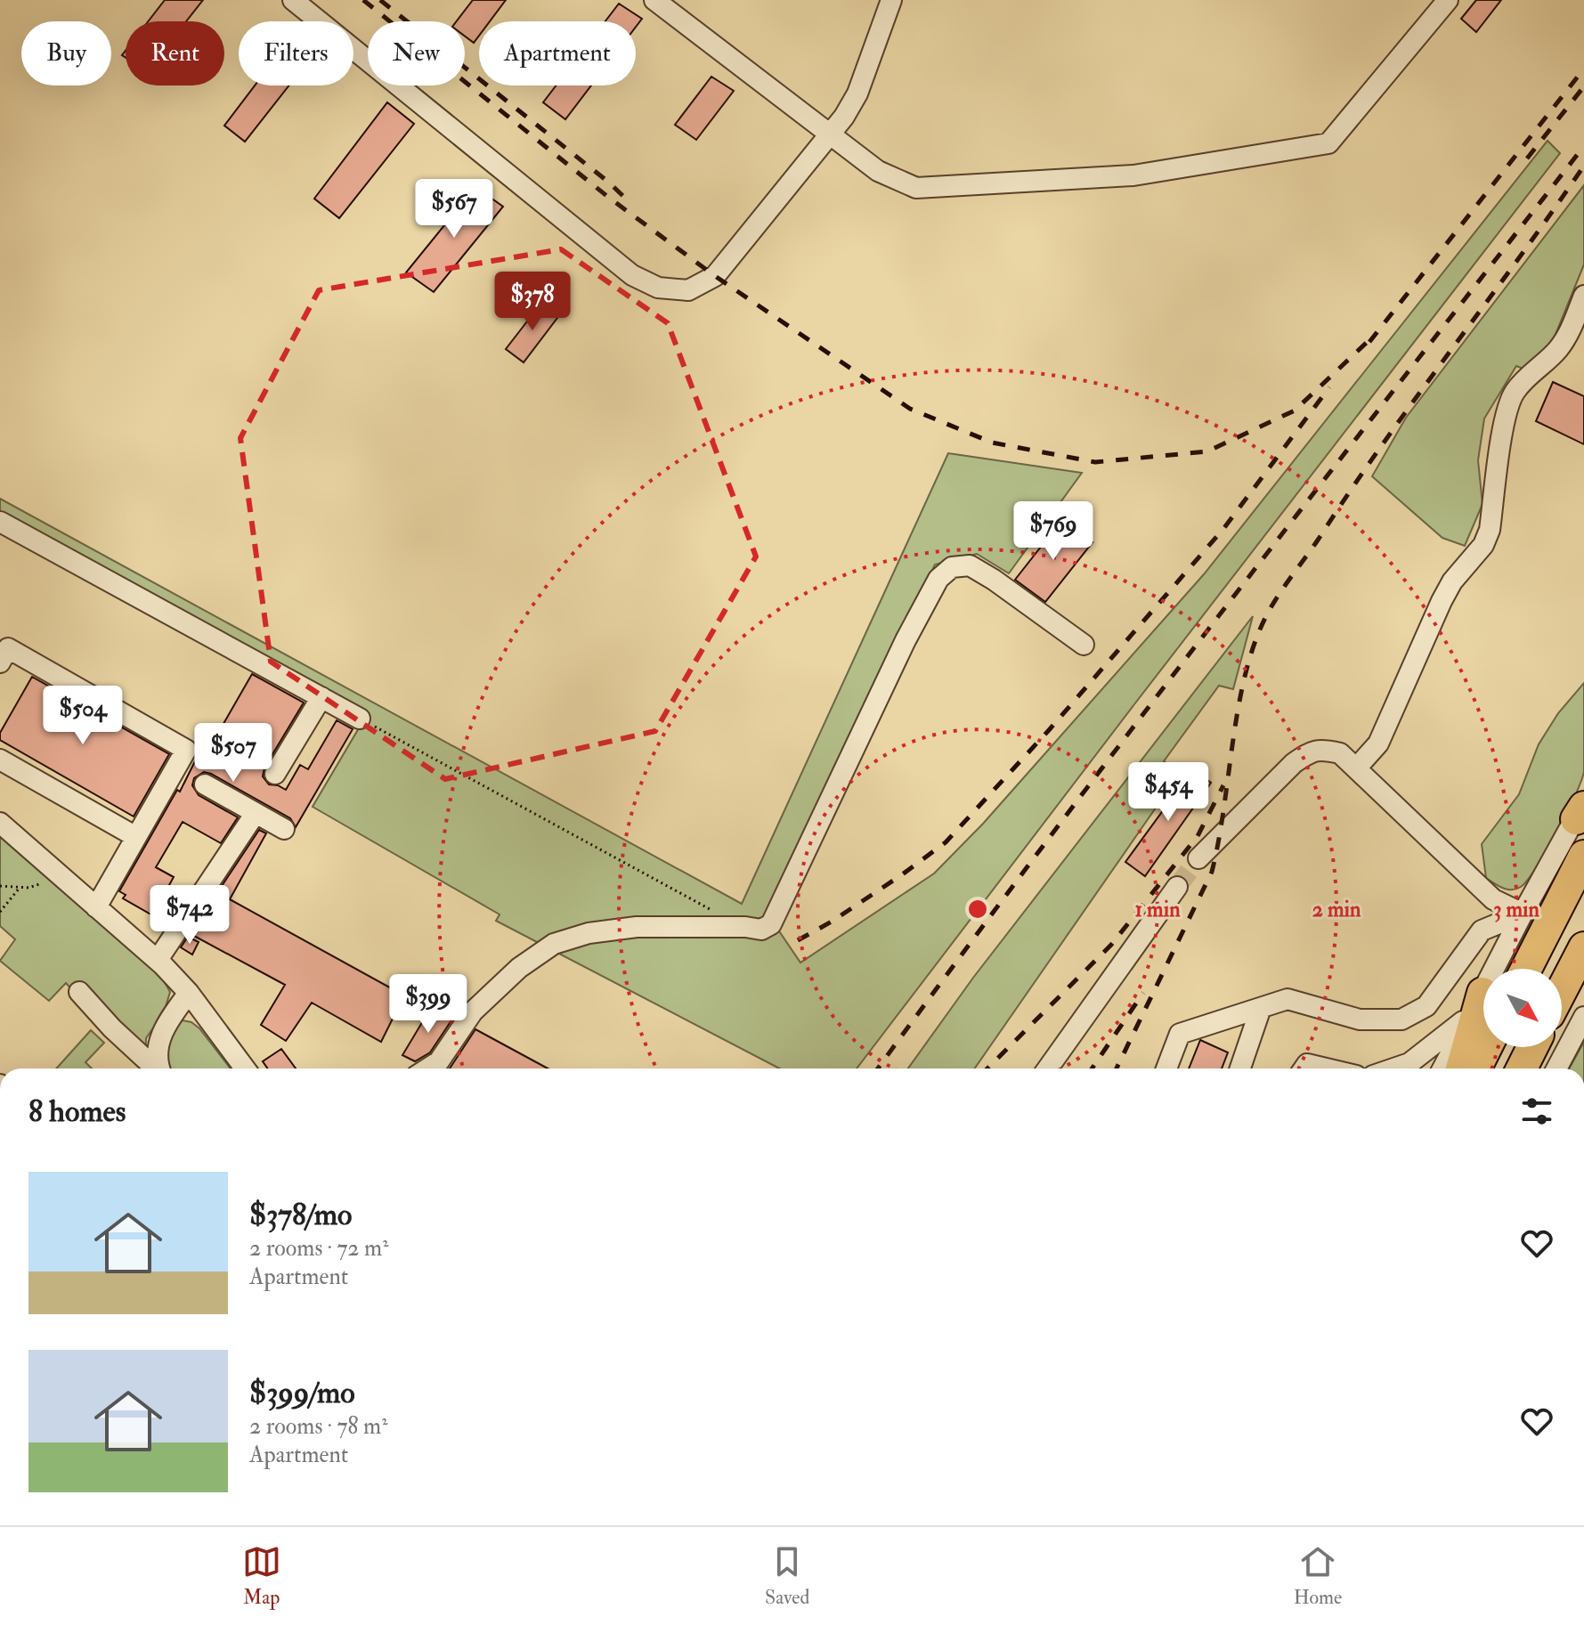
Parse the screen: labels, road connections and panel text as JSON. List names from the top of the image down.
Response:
{
  "north": "bottom right",
  "page": {
    "chip": [
      "Buy",
      "Rent",
      "Filters",
      "New",
      "Apartment"
    ],
    "price": [
      "$567",
      "$378",
      "$769",
      "$504",
      "$507",
      "$454",
      "$742",
      "$399"
    ],
    "heading": "8 homes",
    "list": [
      {
        "name": "$378/mo",
        "note": "2 rooms · 72 m² · Apartment"
      },
      {
        "name": "$399/mo",
        "note": "2 rooms · 78 m² · Apartment"
      }
    ],
    "tabs": ["Map", "Saved", "Home"]
  },
  "rings": ["1 min", "2 min", "3 min"]
}
